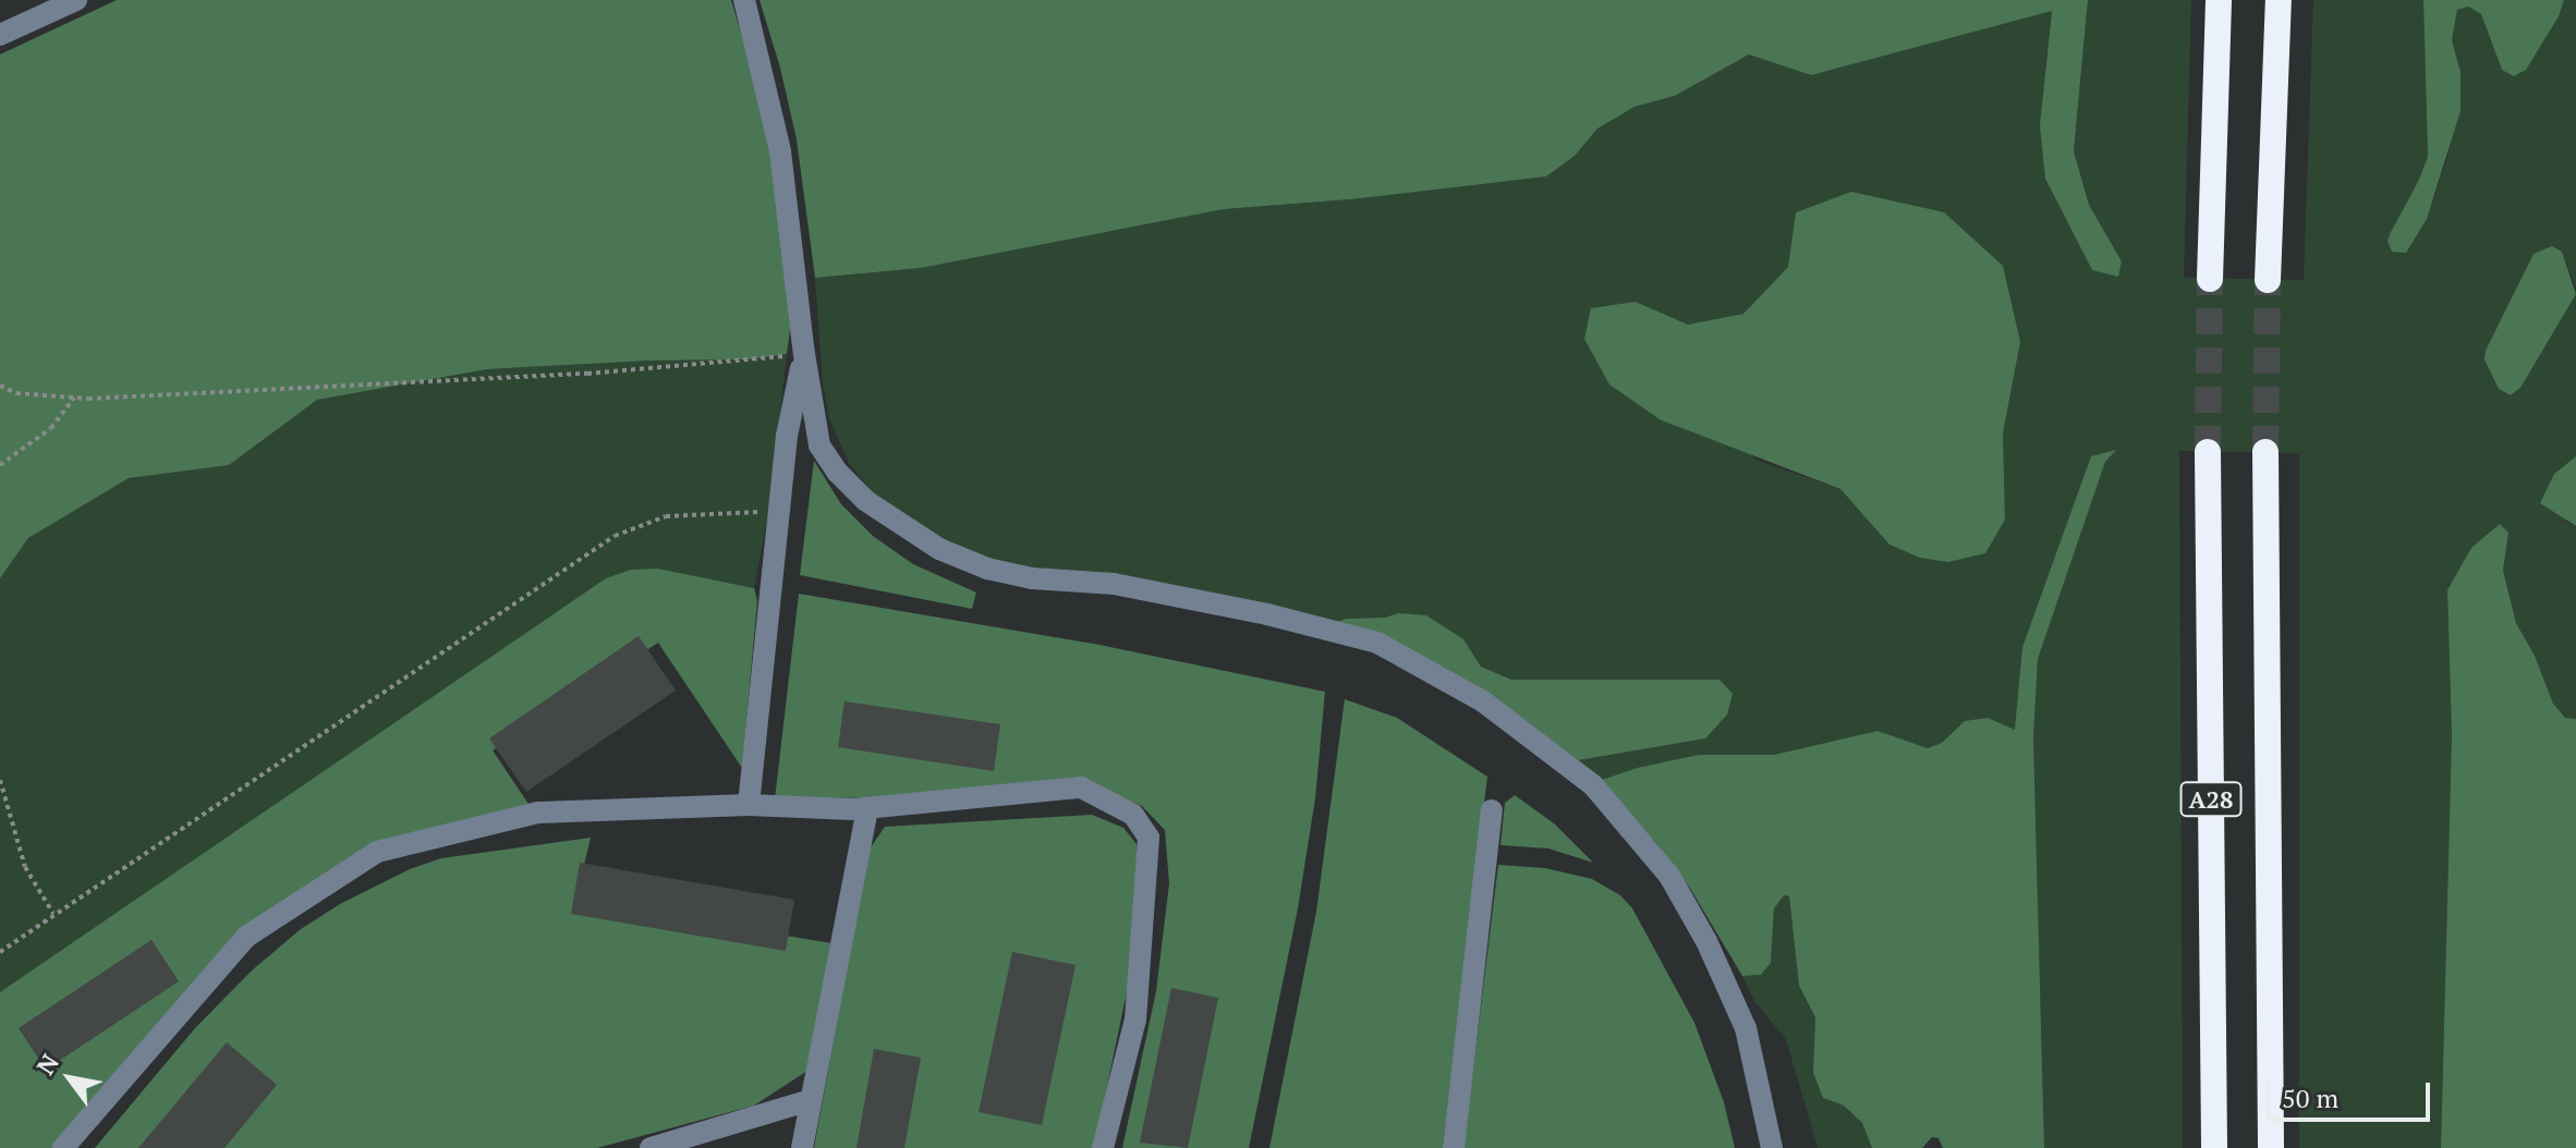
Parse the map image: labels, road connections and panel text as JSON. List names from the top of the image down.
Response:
{
  "streets": {
    "highway": ["A28"]
  },
  "scale_bar": "50 m",
  "north": "top left"
}
